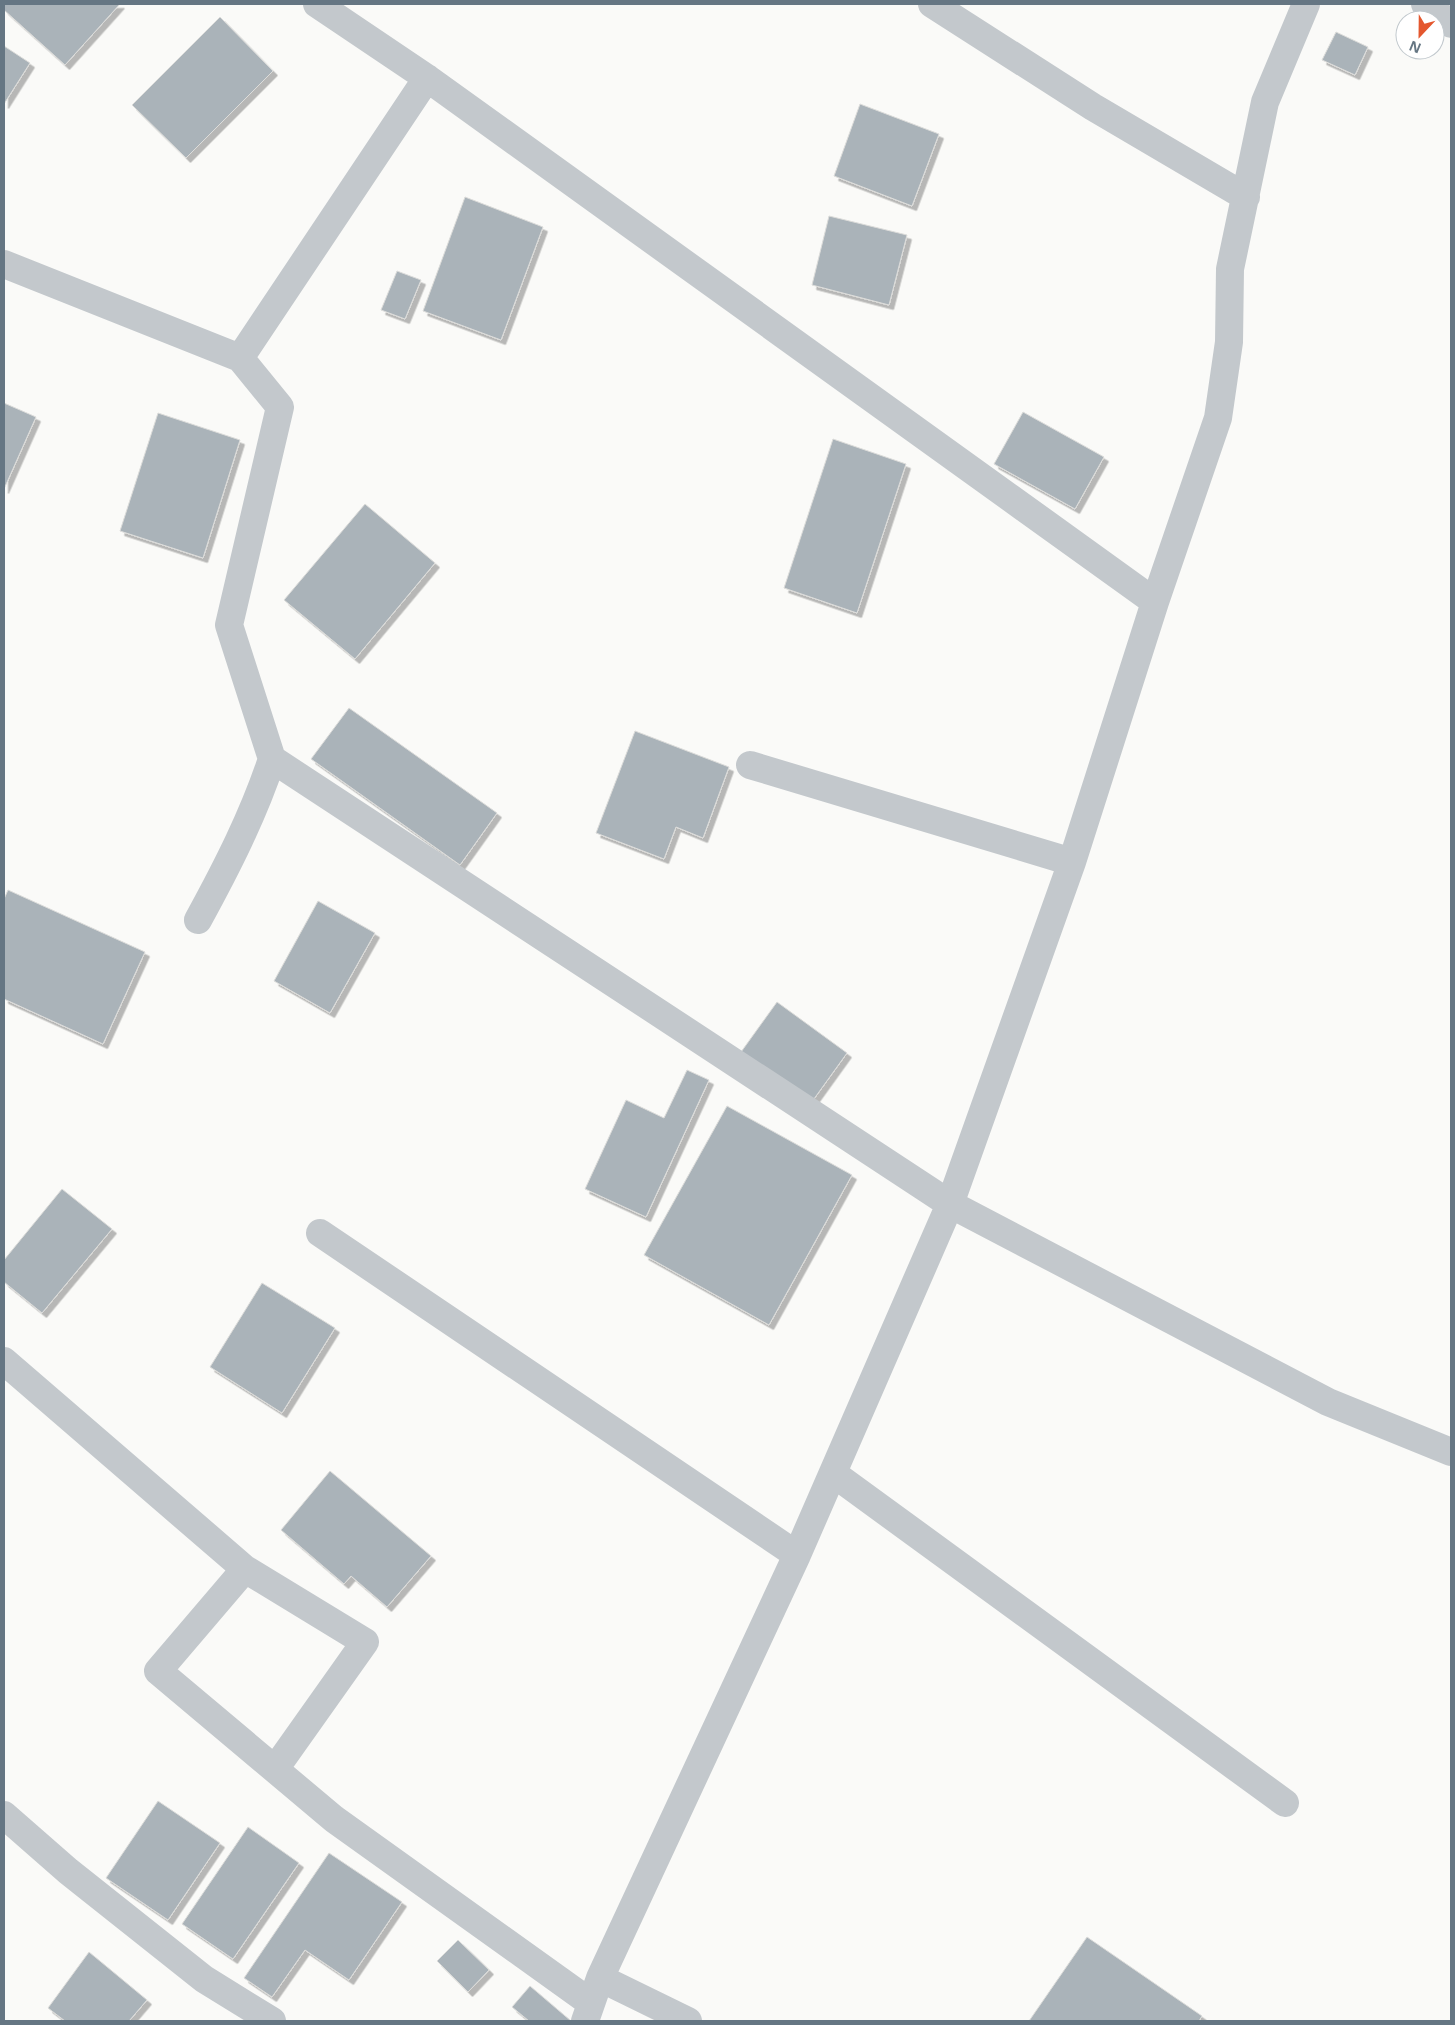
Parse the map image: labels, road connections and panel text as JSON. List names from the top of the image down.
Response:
{
  "north": "bottom"
}
